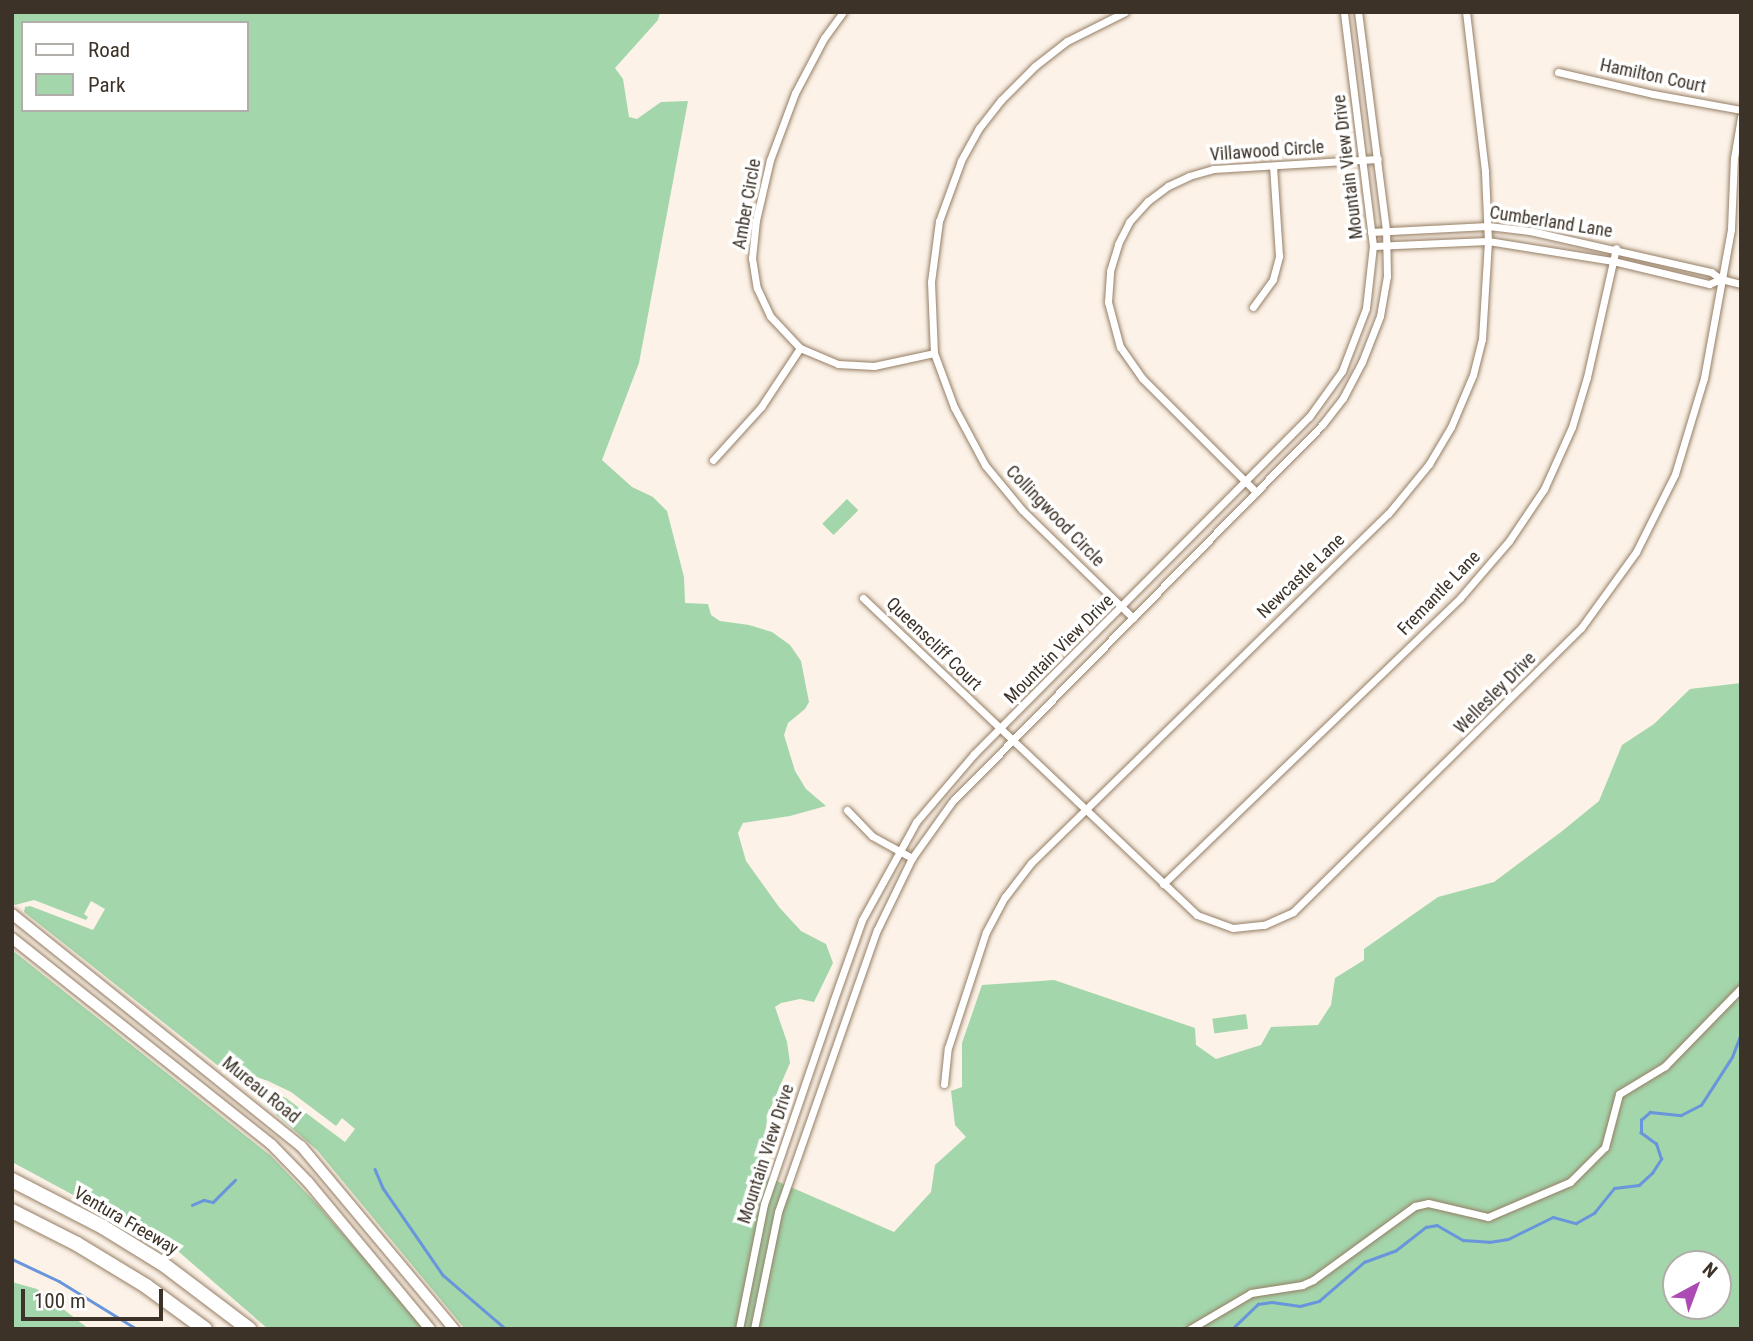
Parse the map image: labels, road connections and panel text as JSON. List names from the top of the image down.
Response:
{
  "streets": {
    "highway": ["Ventura Freeway"],
    "main road": ["Mureau Road"],
    "street": [
      "Hamilton Court",
      "Villawood Circle",
      "Mountain View Drive",
      "Amber Circle",
      "Cumberland Lane",
      "Collingwood Circle",
      "Newcastle Lane",
      "Fremantle Lane",
      "Queenscliff Court",
      "Wellesley Drive"
    ]
  },
  "crossings": [
    ["Villawood Circle", "Mountain View Drive"],
    ["Mountain View Drive", "Cumberland Lane"],
    ["Mountain View Drive", "Collingwood Circle"],
    ["Mountain View Drive", "Queenscliff Court"],
    ["Mountain View Drive", "Wellesley Drive"],
    ["Amber Circle", "Collingwood Circle"],
    ["Cumberland Lane", "Newcastle Lane"],
    ["Cumberland Lane", "Fremantle Lane"],
    ["Cumberland Lane", "Wellesley Drive"],
    ["Newcastle Lane", "Wellesley Drive"],
    ["Fremantle Lane", "Wellesley Drive"],
    ["Queenscliff Court", "Wellesley Drive"]
  ],
  "legend": ["Road", "Park"],
  "scale_bar": "100 m",
  "north": "top right"
}
